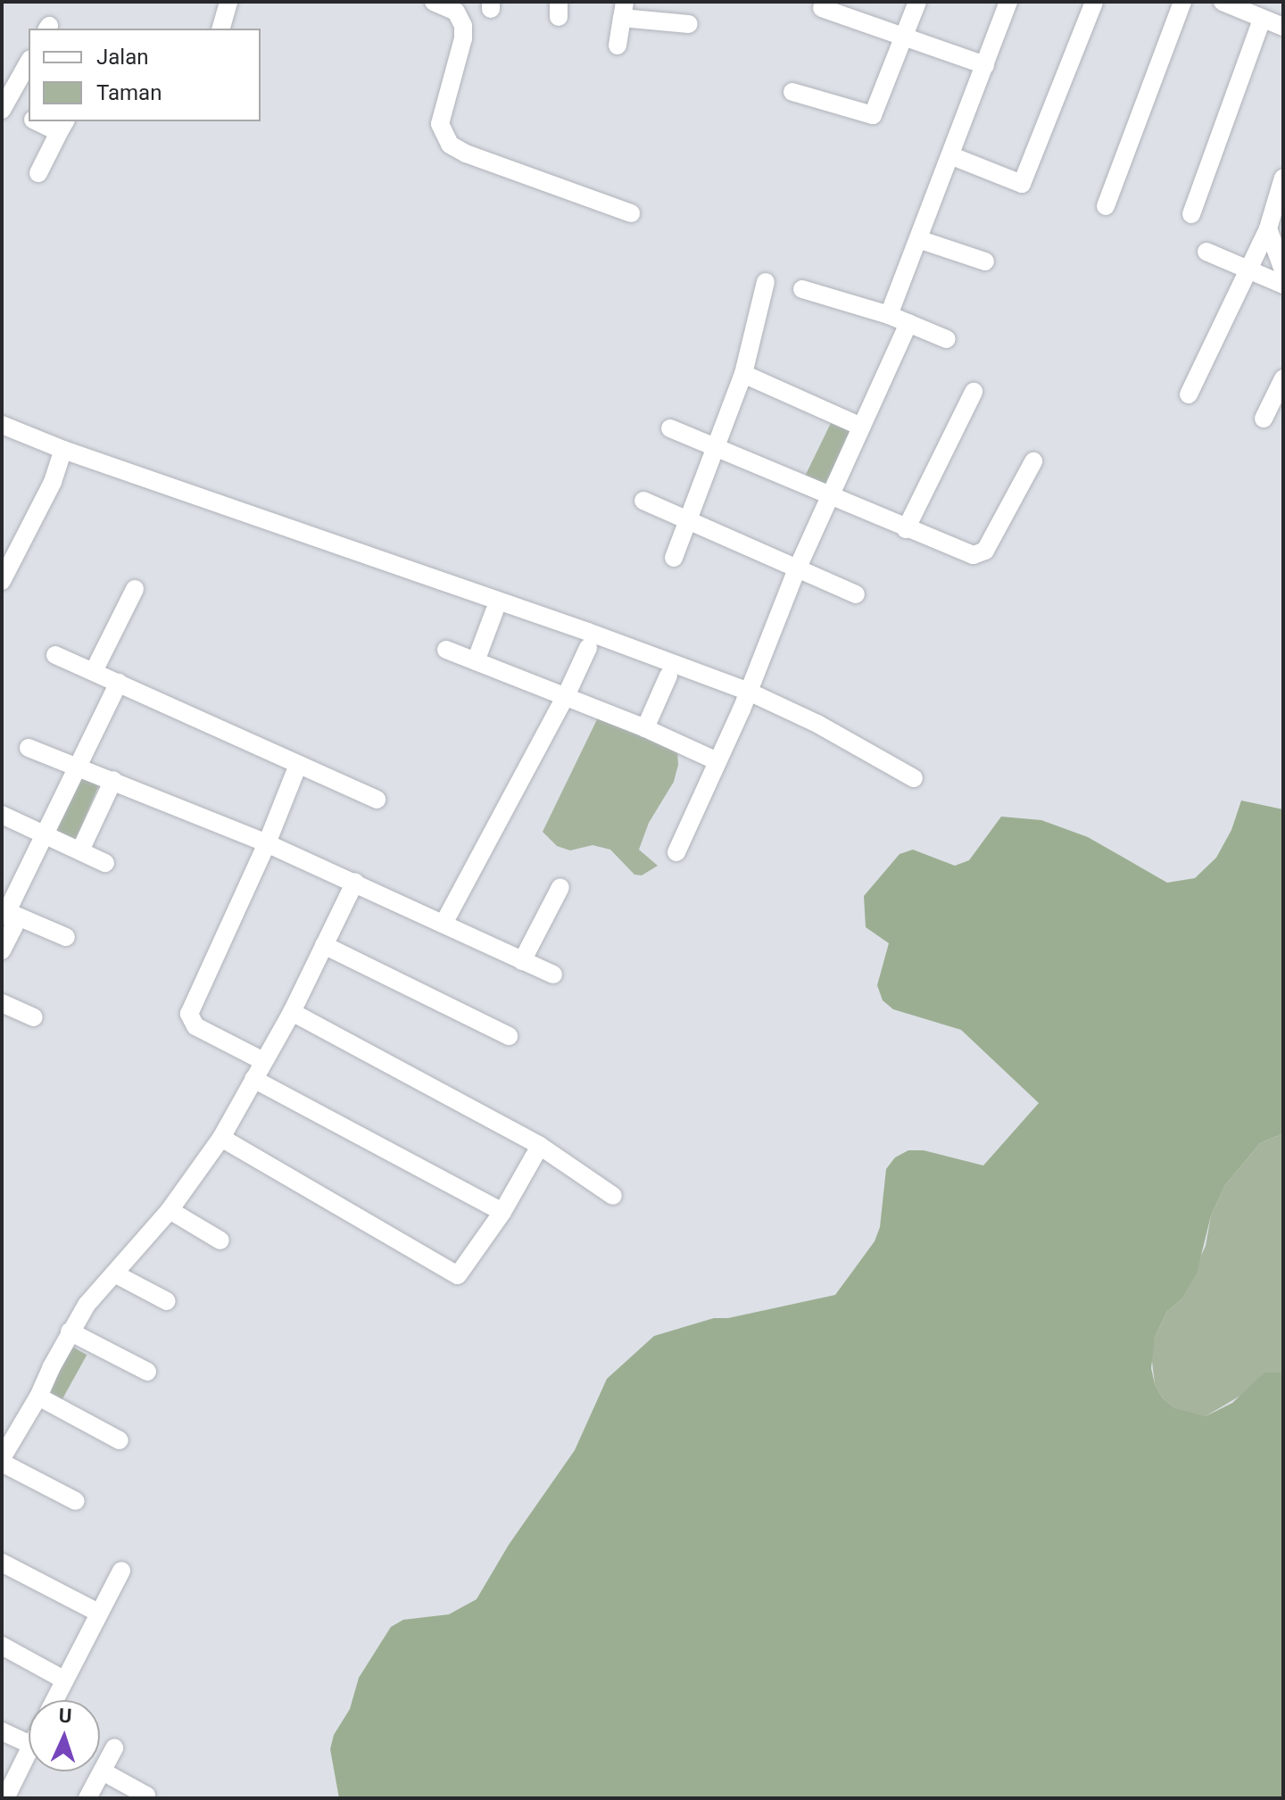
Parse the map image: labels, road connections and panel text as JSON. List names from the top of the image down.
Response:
{
  "legend": ["Jalan", "Taman"],
  "north": "top"
}
